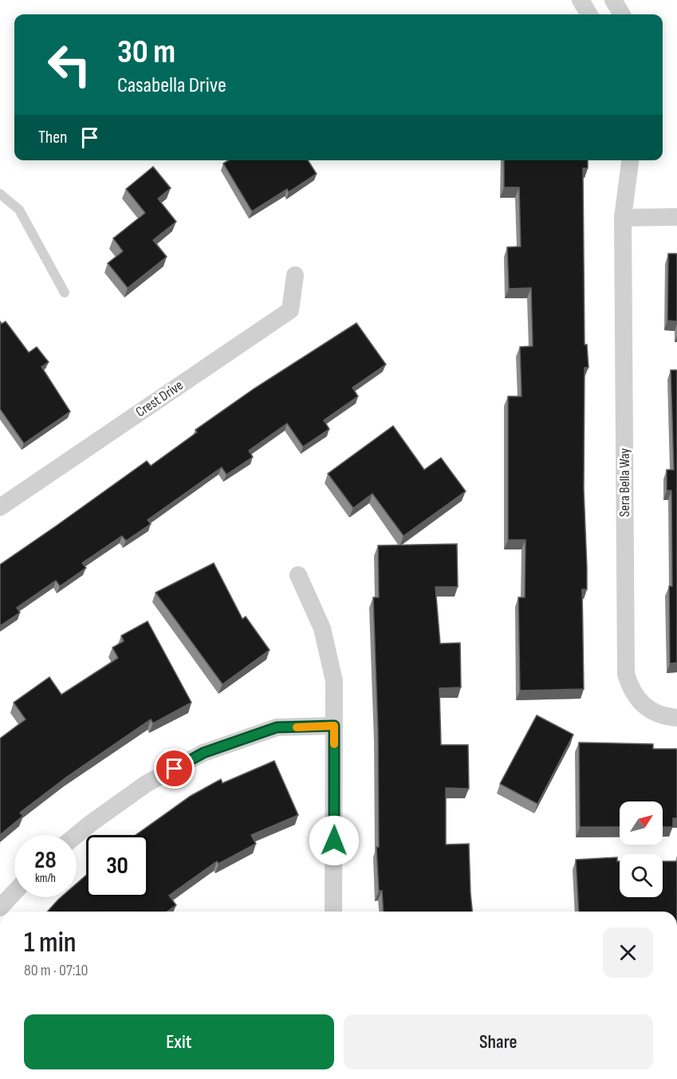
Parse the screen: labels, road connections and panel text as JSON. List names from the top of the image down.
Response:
{
  "streets": {
    "street": ["Crest Drive", "Sera Bella Way"]
  },
  "north": "top right",
  "page": {
    "turn": ["30 m", "Casabella Drive"],
    "then": "Then",
    "speed": "28 km/h",
    "limit": "30",
    "heading": ["1 min", "80 m · 07:10"],
    "buttons": ["Exit", "Share"]
  }
}
